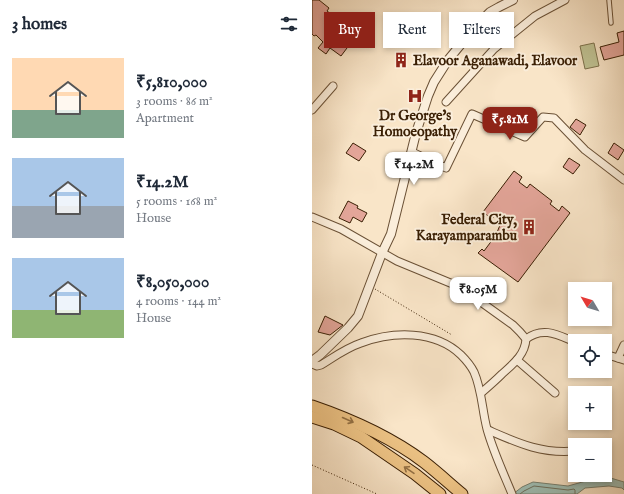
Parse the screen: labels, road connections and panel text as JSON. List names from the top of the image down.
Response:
{
  "places": {
    "building": ["Elavoor Aganawadi, Elavoor", "Federal City, Karayamparambu"],
    "hospital": ["Dr George's Homoeopathy"]
  },
  "north": "top left",
  "page": {
    "heading": "3 homes",
    "chip": ["Buy", "Rent", "Filters"],
    "list": [
      {
        "name": "₹5,810,000",
        "note": "3 rooms · 86 m² · Apartment"
      },
      {
        "name": "₹14.2M",
        "note": "5 rooms · 168 m² · House"
      },
      {
        "name": "₹8,050,000",
        "note": "4 rooms · 144 m² · House"
      }
    ],
    "price": ["₹5.81M", "₹14.2M", "₹8.05M"],
    "map_buttons": ["+", "−"]
  }
}
